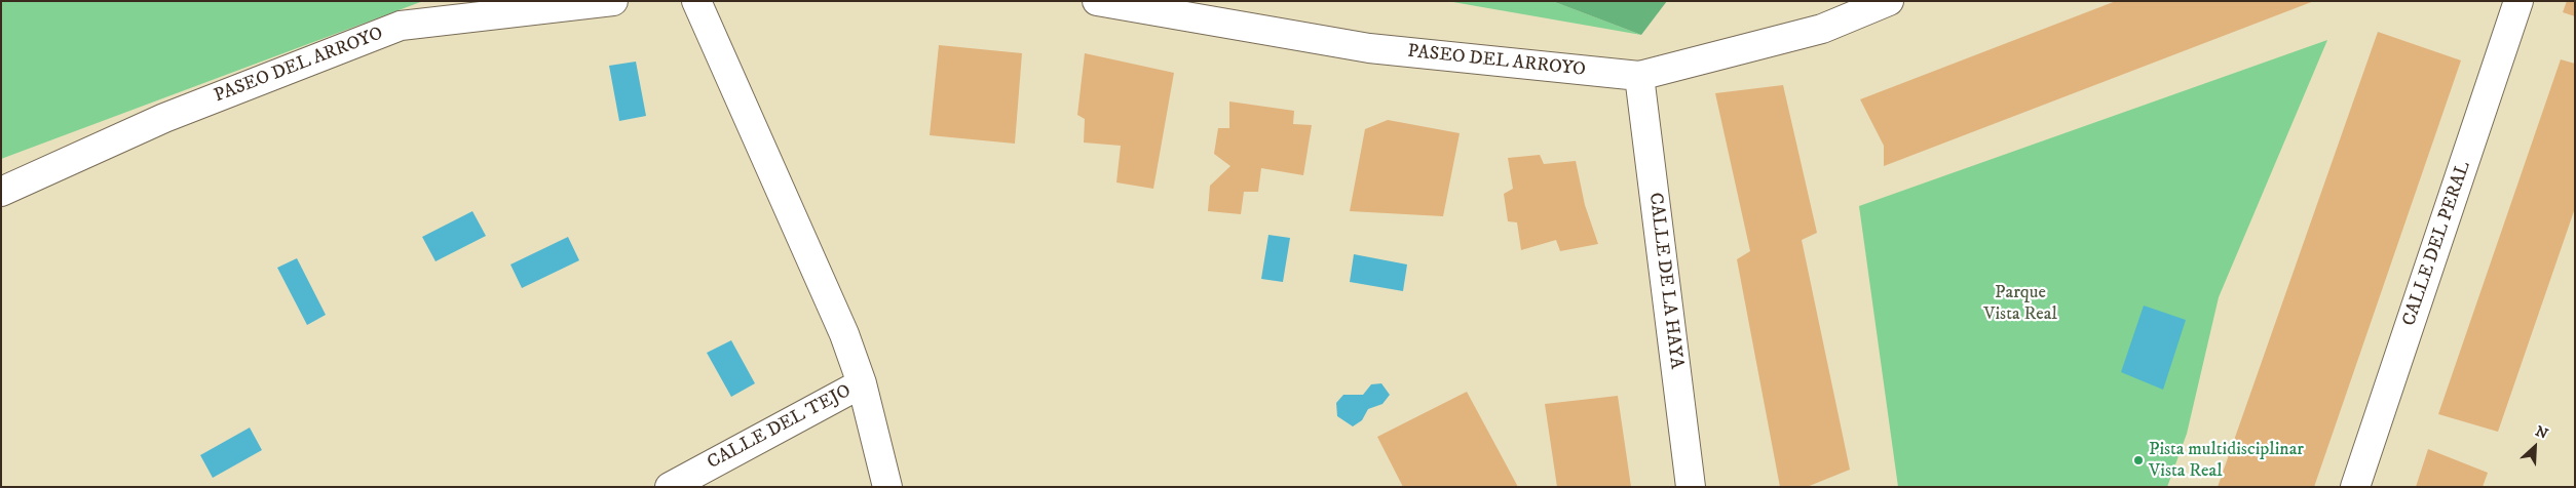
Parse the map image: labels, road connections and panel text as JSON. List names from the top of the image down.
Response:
{
  "streets": {
    "street": [
      "PASEO DEL ARROYO",
      "CALLE DEL PERAL",
      "CALLE DE LA HAYA",
      "CALLE DEL TEJO"
    ]
  },
  "crossings": [
    ["PASEO DEL ARROYO", "CALLE DE LA HAYA"]
  ],
  "parks": ["Parque Vista Real"],
  "places": ["Pista multidisciplinar Vista Real"],
  "north": "top right"
}
